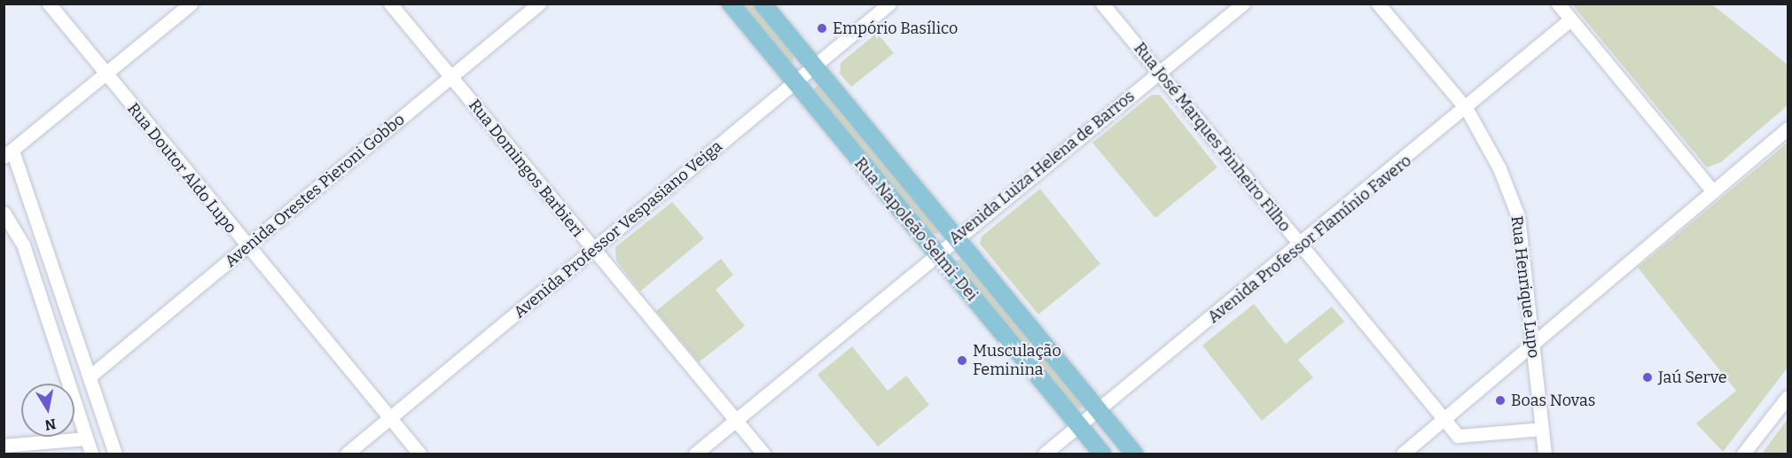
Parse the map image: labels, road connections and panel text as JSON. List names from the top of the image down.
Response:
{
  "streets": {
    "main road": ["Rua Napoleão Selmi-Dei"],
    "street": [
      "Rua José Marques Pinheiro Filho",
      "Avenida Luiza Helena de Barros",
      "Rua Doutor Aldo Lupo",
      "Rua Domingos Barbieri",
      "Avenida Orestes Pieroni Gobbo",
      "Avenida Professor Vespasiano Veiga",
      "Avenida Professor Flamínio Favero",
      "Rua Henrique Lupo"
    ]
  },
  "crossings": [
    ["Rua José Marques Pinheiro Filho", "Avenida Luiza Helena de Barros"],
    ["Rua José Marques Pinheiro Filho", "Avenida Professor Flamínio Favero"],
    ["Rua José Marques Pinheiro Filho", "Rua Henrique Lupo"],
    ["Avenida Luiza Helena de Barros", "Rua Domingos Barbieri"],
    ["Avenida Luiza Helena de Barros", "Rua Napoleão Selmi-Dei"],
    ["Rua Doutor Aldo Lupo", "Avenida Orestes Pieroni Gobbo"],
    ["Rua Doutor Aldo Lupo", "Avenida Professor Vespasiano Veiga"],
    ["Rua Domingos Barbieri", "Avenida Orestes Pieroni Gobbo"],
    ["Rua Domingos Barbieri", "Avenida Professor Vespasiano Veiga"],
    ["Avenida Professor Vespasiano Veiga", "Rua Napoleão Selmi-Dei"],
    ["Rua Napoleão Selmi-Dei", "Avenida Professor Flamínio Favero"],
    ["Avenida Professor Flamínio Favero", "Rua Henrique Lupo"]
  ],
  "places": [
    "Empório Basílico",
    "Musculação Feminina",
    "Jaú Serve",
    "Boas Novas"
  ],
  "north": "bottom"
}
